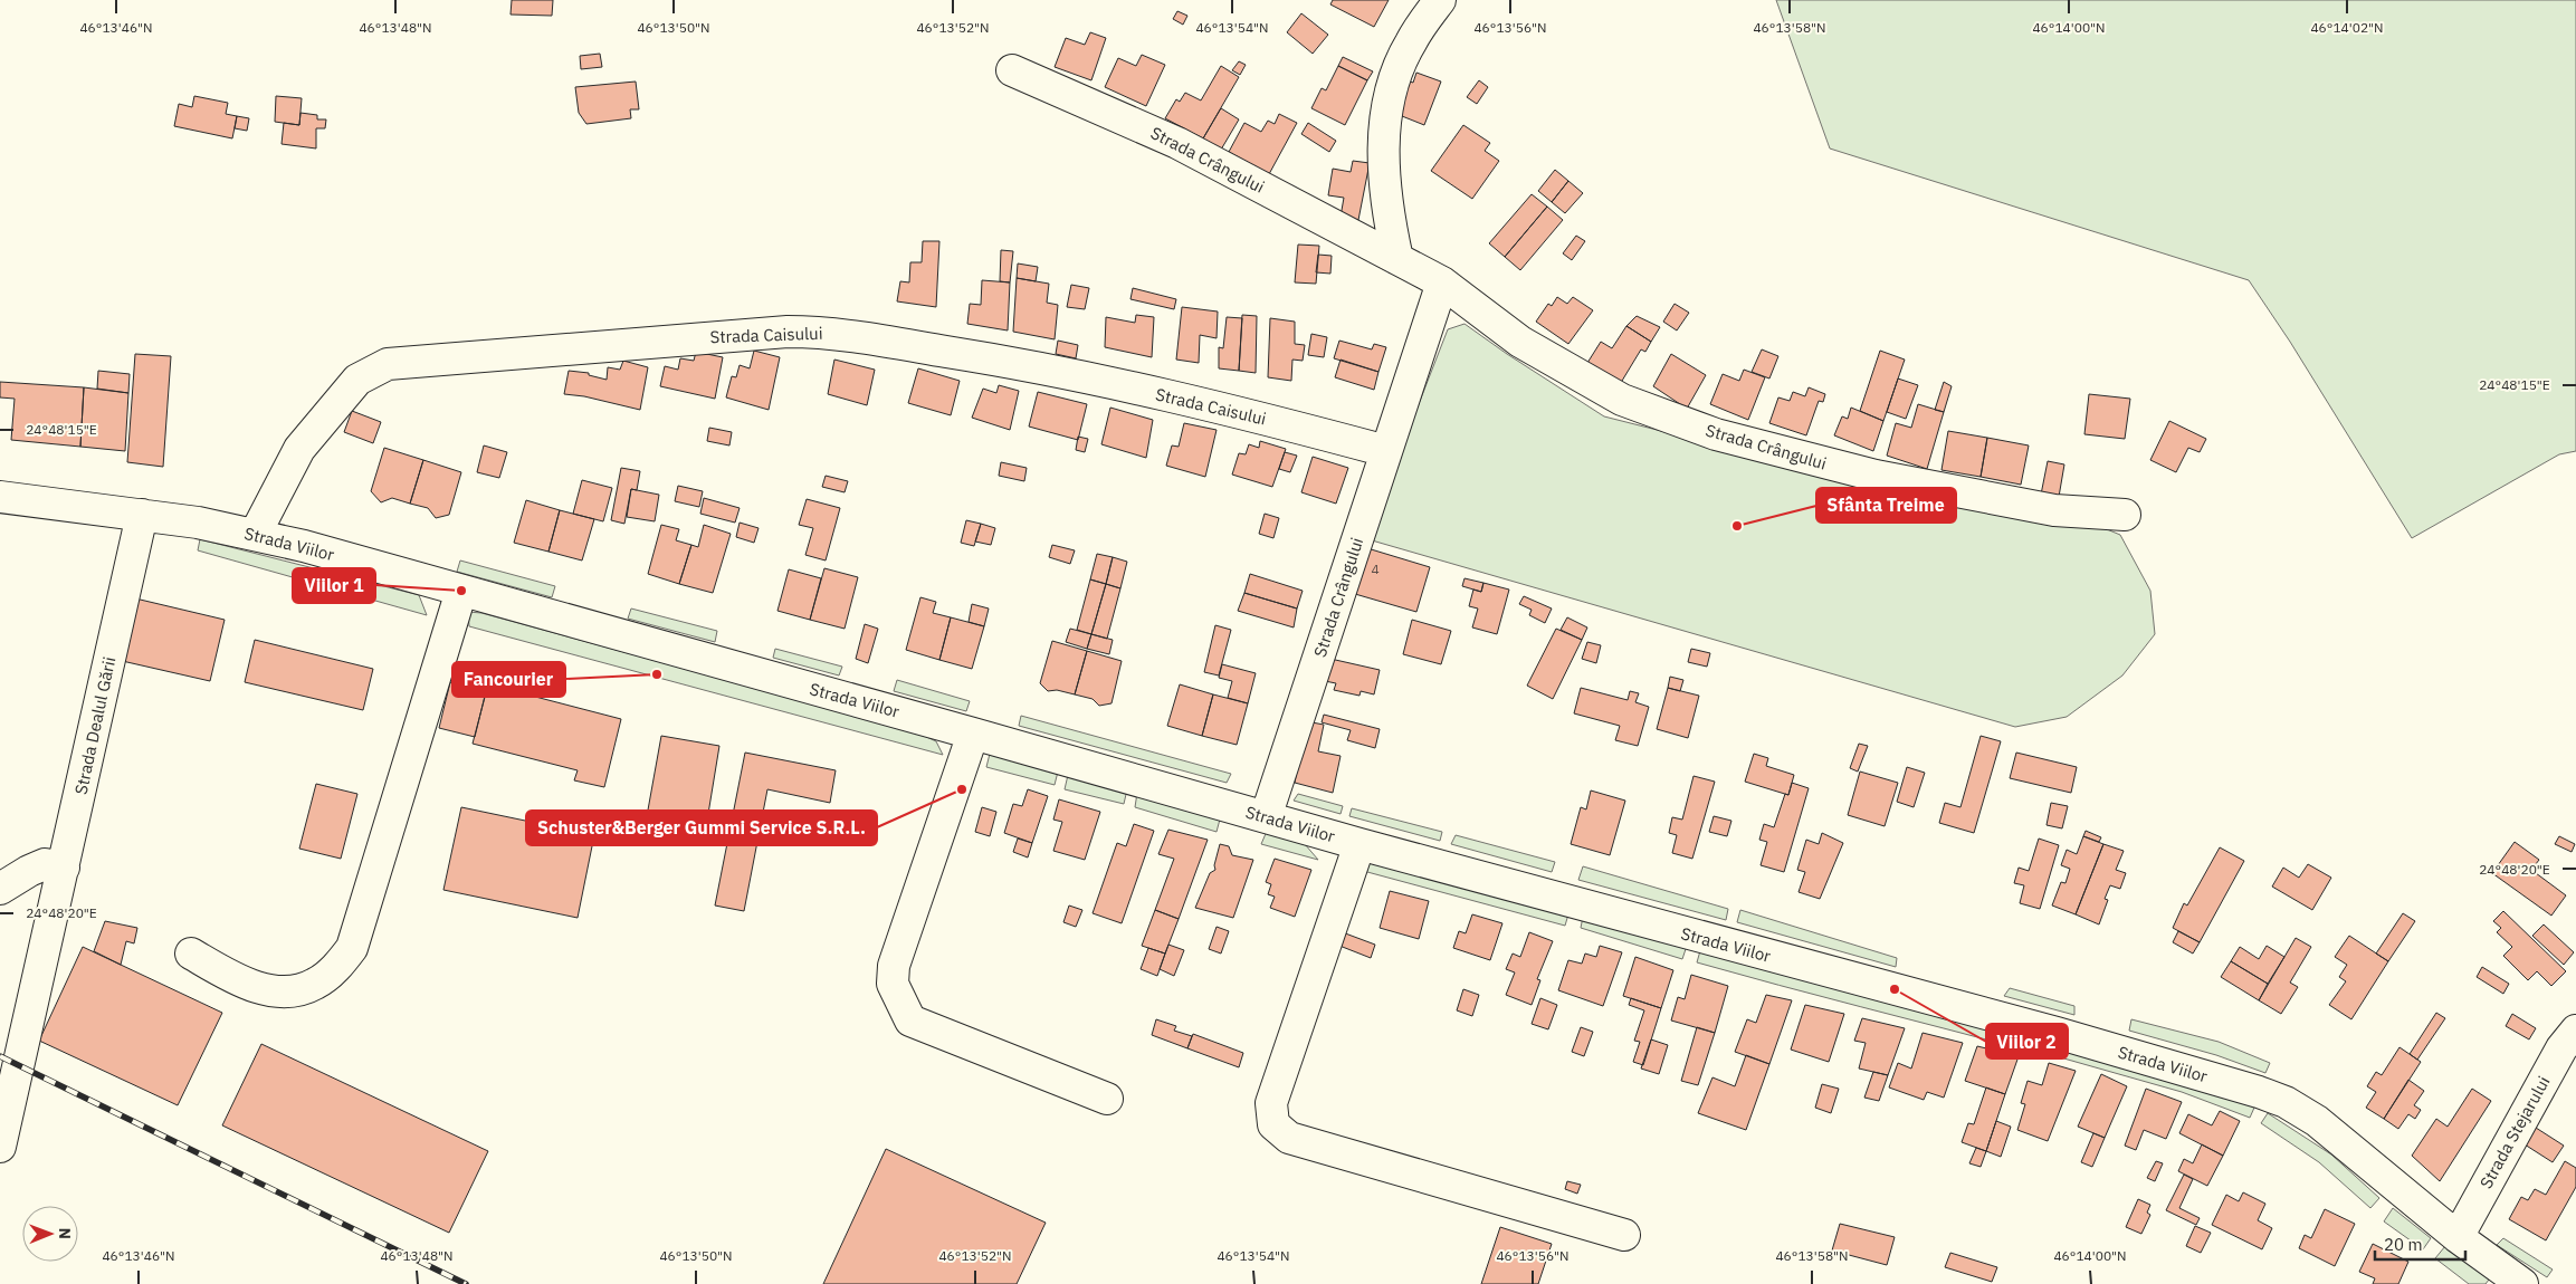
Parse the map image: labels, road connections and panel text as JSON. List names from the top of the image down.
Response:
{
  "streets": {
    "street": [
      "Strada Crângului",
      "Strada Caisului",
      "Strada Viilor",
      "Strada Dealul Gării",
      "Strada Stejarului"
    ]
  },
  "crossings": [
    ["Strada Crângului", "Strada Caisului"],
    ["Strada Crângului", "Strada Viilor"],
    ["Strada Caisului", "Strada Viilor"],
    ["Strada Viilor", "Strada Dealul Gării"],
    ["Strada Viilor", "Strada Stejarului"]
  ],
  "places": [
    "Sfânta Treime",
    "Viilor 1",
    "Fancourier",
    "Schuster&Berger Gummi Service S.R.L.",
    "Viilor 2"
  ],
  "house_numbers": ["4"],
  "scale_bar": "20 m",
  "north": "right",
  "coordinates": [
    "46°13'46\"N",
    "46°13'48\"N",
    "46°13'50\"N",
    "46°13'52\"N",
    "46°13'54\"N",
    "46°13'56\"N",
    "46°13'58\"N",
    "46°14'00\"N",
    "46°14'02\"N",
    "24°48'15\"E",
    "24°48'20\"E"
  ]
}
